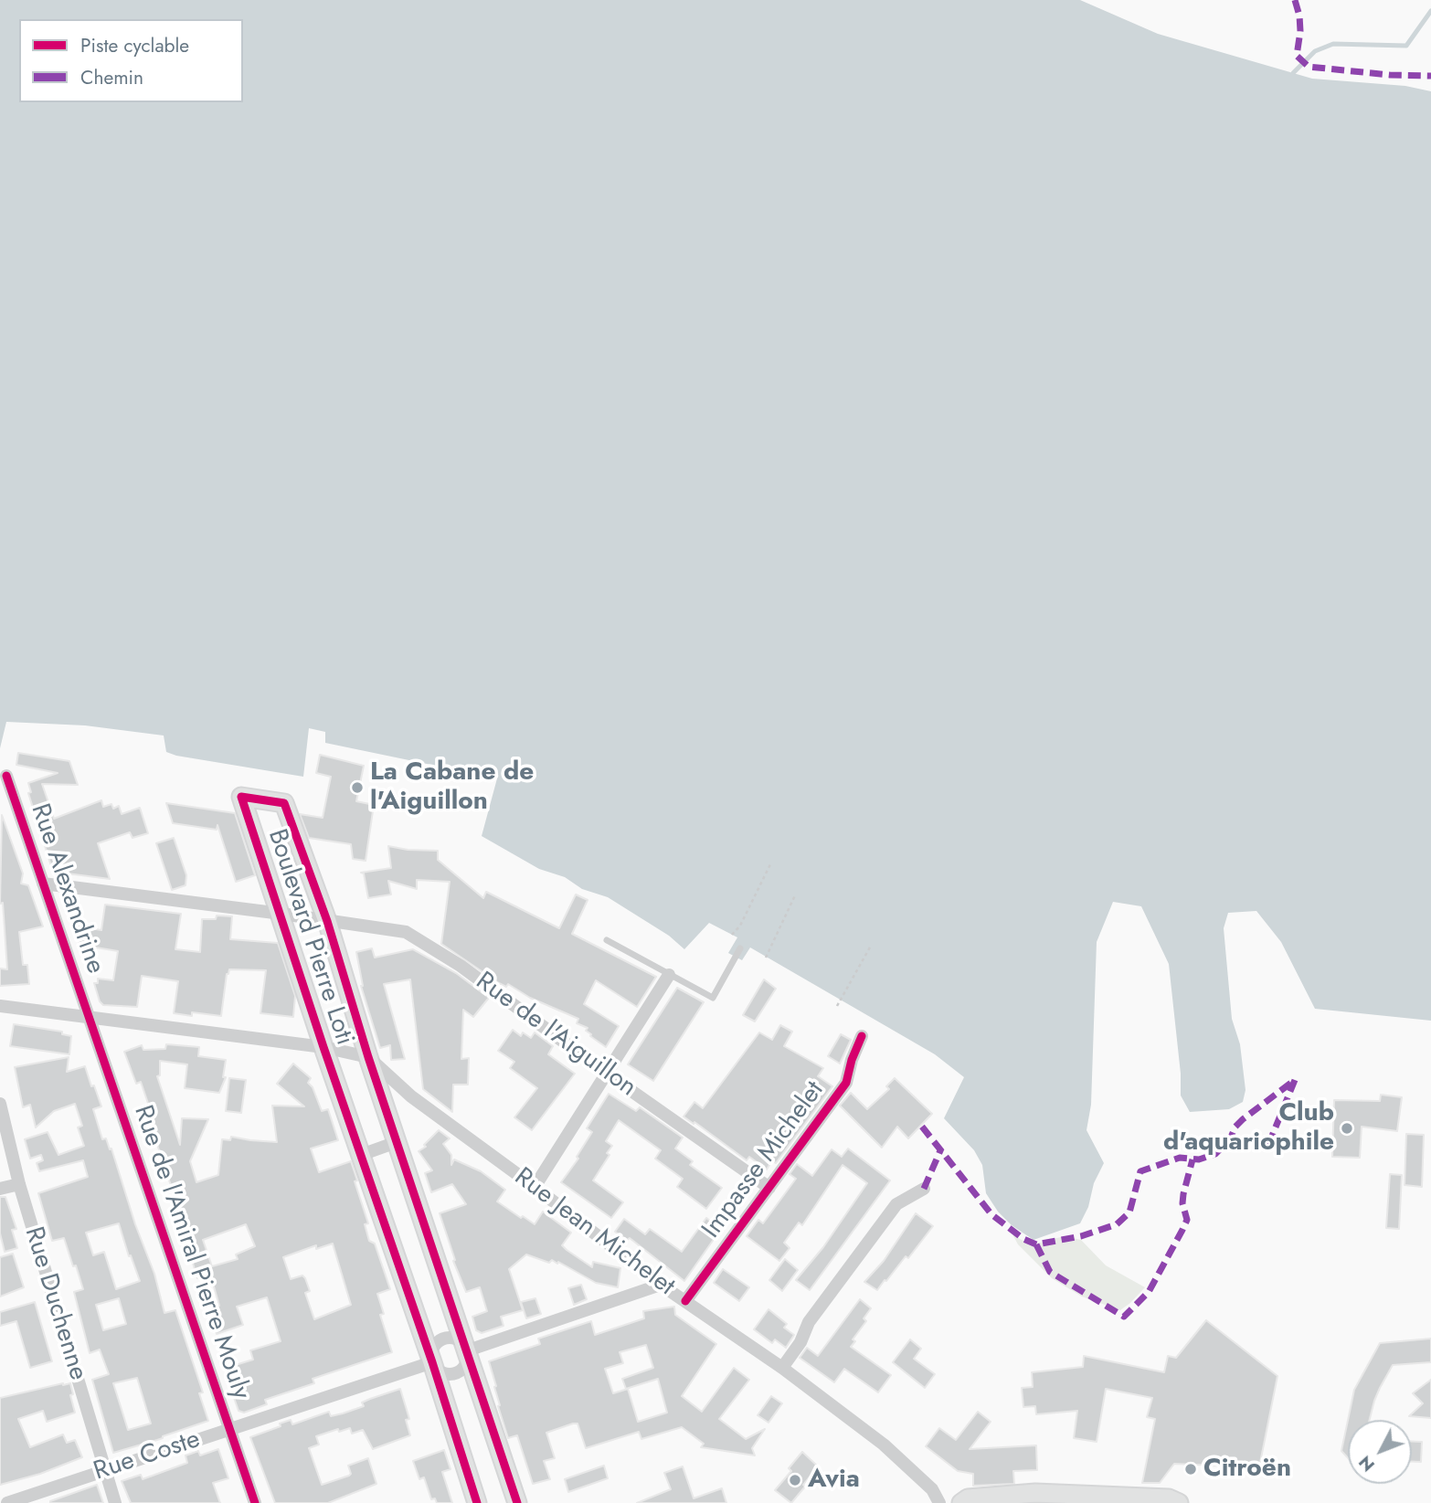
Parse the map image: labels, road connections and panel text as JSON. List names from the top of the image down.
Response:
{
  "streets": {
    "street": [
      "Rue Alexandrine",
      "Boulevard Pierre Loti",
      "Rue de l'Aiguillon",
      "Impasse Michelet",
      "Rue Jean Michelet",
      "Rue de l'Amiral Pierre Mouly",
      "Rue Duchenne",
      "Rue Coste"
    ]
  },
  "crossings": [
    ["Rue Alexandrine", "Rue de l'Amiral Pierre Mouly"],
    ["Boulevard Pierre Loti", "Rue de l'Aiguillon"],
    ["Boulevard Pierre Loti", "Rue Jean Michelet"],
    ["Boulevard Pierre Loti", "Rue Coste"],
    ["Rue de l'Aiguillon", "Impasse Michelet"],
    ["Impasse Michelet", "Rue Jean Michelet"],
    ["Rue de l'Amiral Pierre Mouly", "Rue Coste"],
    ["Rue Duchenne", "Rue Coste"]
  ],
  "places": [
    "La Cabane de l'Aiguillon",
    "Club d'aquariophile",
    "Citroën",
    "Avia"
  ],
  "legend": ["Piste cyclable", "Chemin"],
  "north": "bottom left"
}
